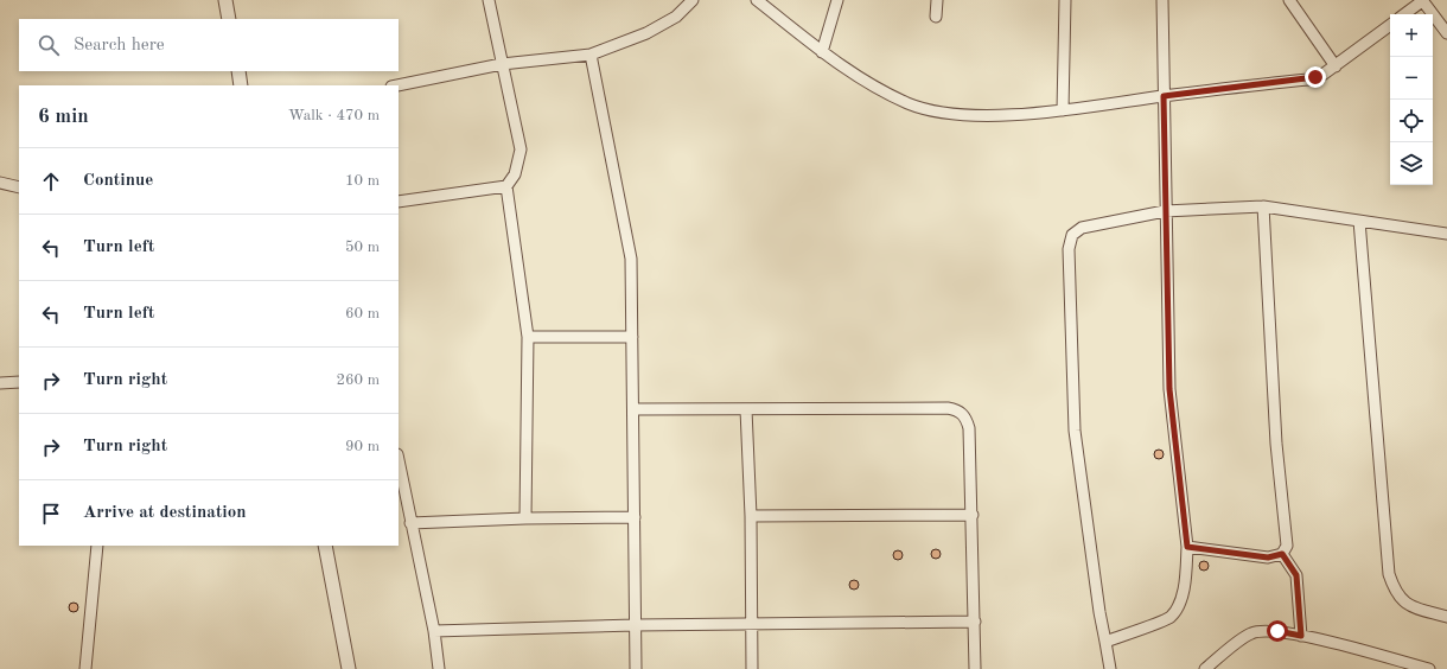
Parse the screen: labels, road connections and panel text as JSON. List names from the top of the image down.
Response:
{
  "page": {
    "map_buttons": ["+", "−"],
    "search": "Search here",
    "heading": ["6 min", "Walk · 470 m"],
    "list": [
      ["Continue", "10 m"],
      ["Turn left", "50 m"],
      ["Turn left", "60 m"],
      ["Turn right", "260 m"],
      ["Turn right", "90 m"],
      "Arrive at destination"
    ]
  }
}
